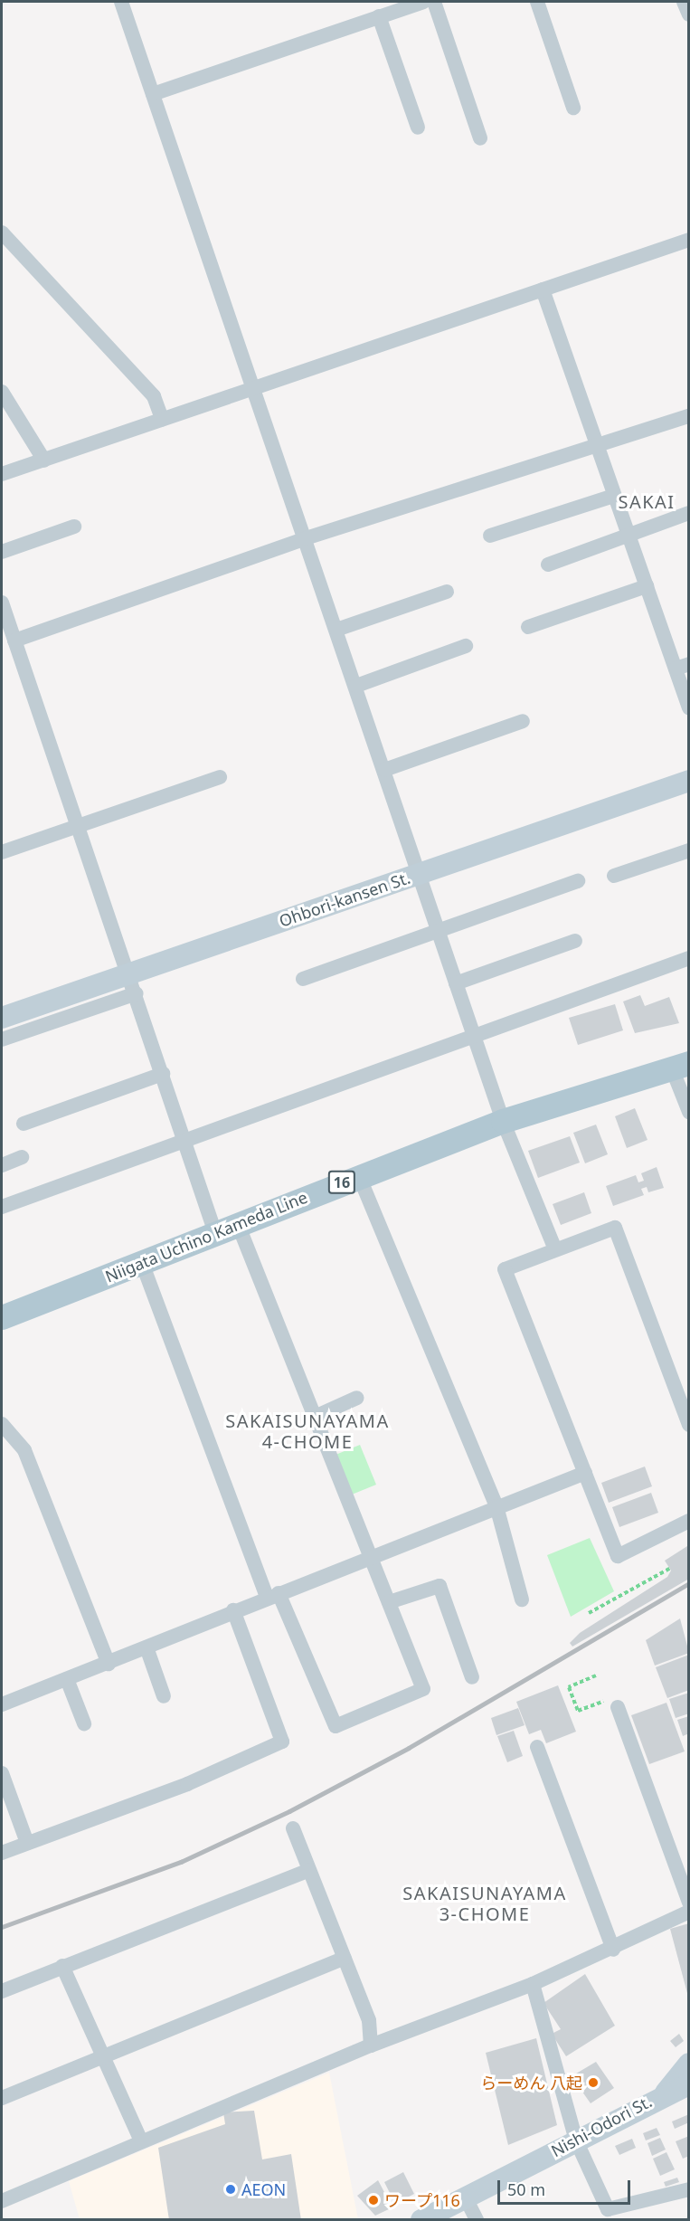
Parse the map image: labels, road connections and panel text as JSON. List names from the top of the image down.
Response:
{
  "streets": {
    "main road": ["16", "Niigata Uchino Kameda Line"],
    "street": ["Ohbori-kansen St.", "Nishi-Odori St."]
  },
  "districts": ["SAKAI", "SAKAISUNAYAMA 4-CHOME", "SAKAISUNAYAMA 3-CHOME"],
  "places": ["らーめん 八起", "AEON", "ワープ116"],
  "scale_bar": "50 m"
}
